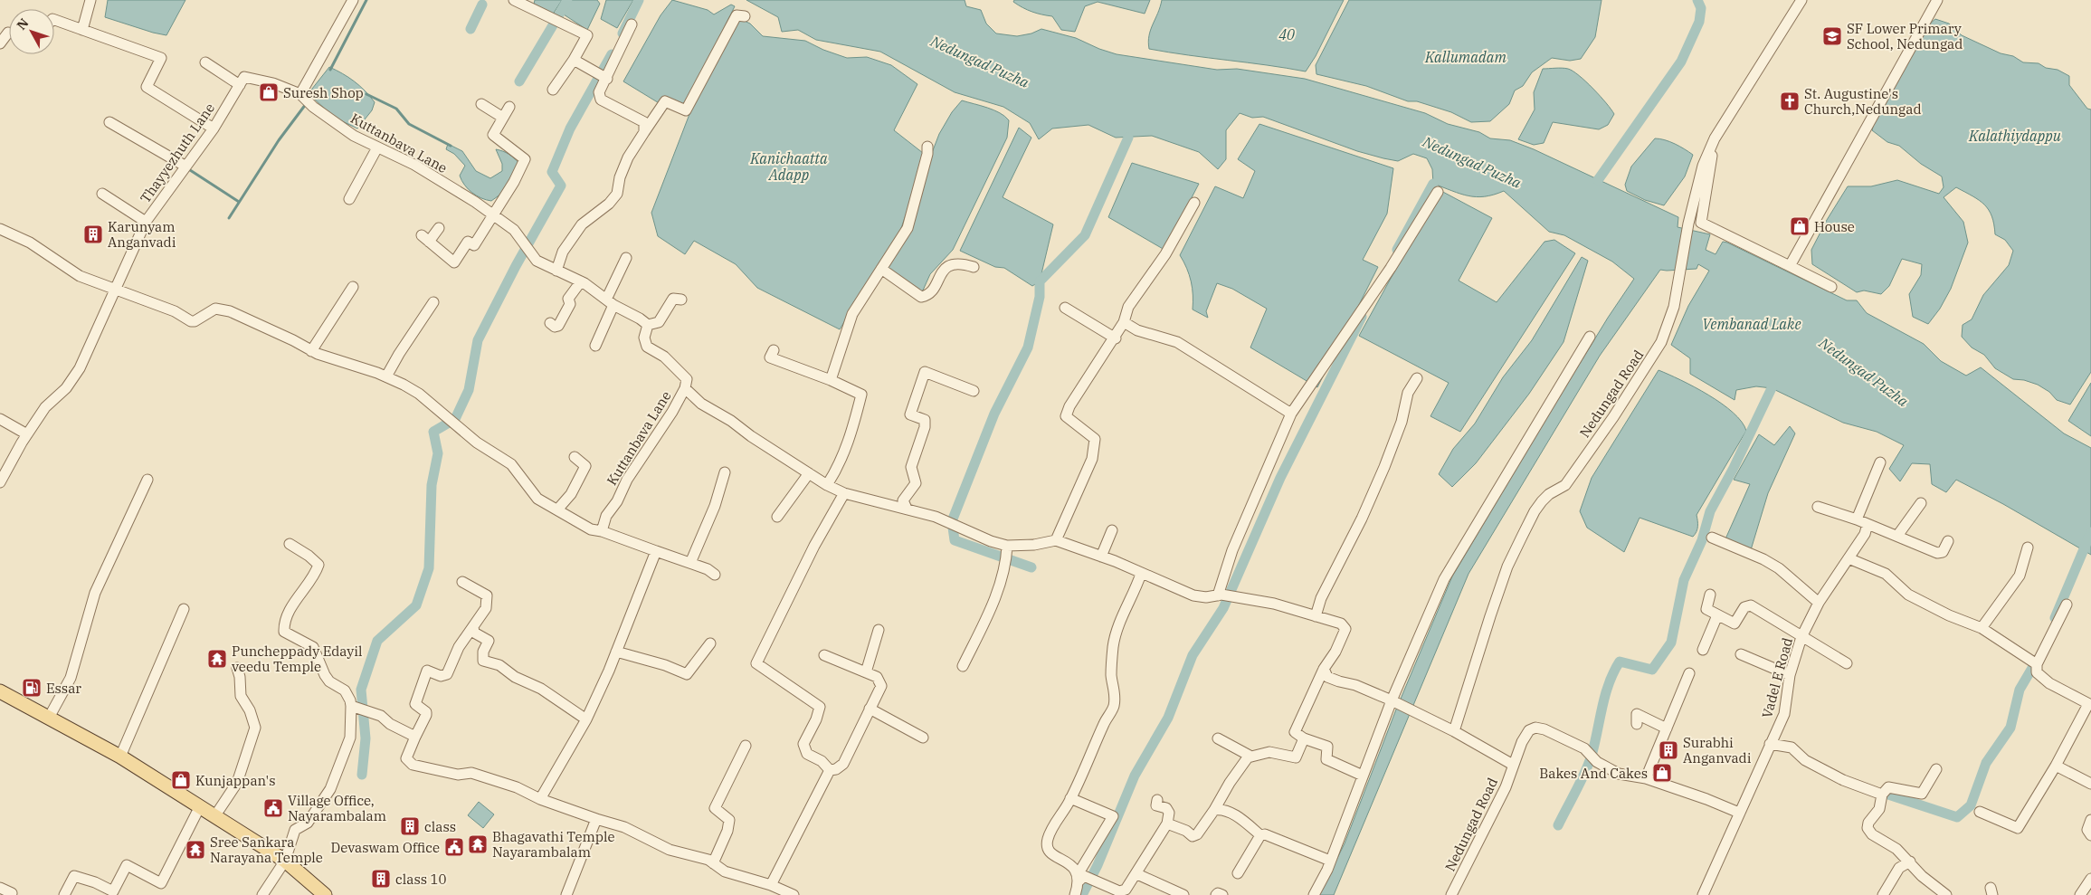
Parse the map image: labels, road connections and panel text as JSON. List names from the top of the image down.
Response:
{
  "streets": {
    "street": [
      "Kuttanbava Lane",
      "Thayyezhuth Lane",
      "Nedungad Road",
      "Vadel E Road"
    ]
  },
  "crossings": [
    ["Nedungad Road", "Vadel E Road"]
  ],
  "water": [
    "40",
    "Kallumadam",
    "Nedungad Puzha",
    "Kalathiydappu",
    "Kanichaatta Adapp",
    "Vembanad Lake"
  ],
  "places": {
    "school or university": ["SF Lower Primary School, Nedungad"],
    "shop": [
      "Suresh Shop",
      "House",
      "Bakes And Cakes",
      "Kunjappan's"
    ],
    "church": ["St. Augustine's Church,Nedungad"],
    "building": [
      "Karunyam Anganvadi",
      "Surabhi Anganvadi",
      "class",
      "class 10"
    ],
    "temple": ["Puncheppady Edayil veedu Temple", "Bhagavathi Temple Nayarambalam", "Sree Sankara Narayana Temple"],
    "fuel station": ["Essar"],
    "public building": ["Village Office, Nayarambalam", "Devaswam Office"]
  },
  "north": "top left"
}
